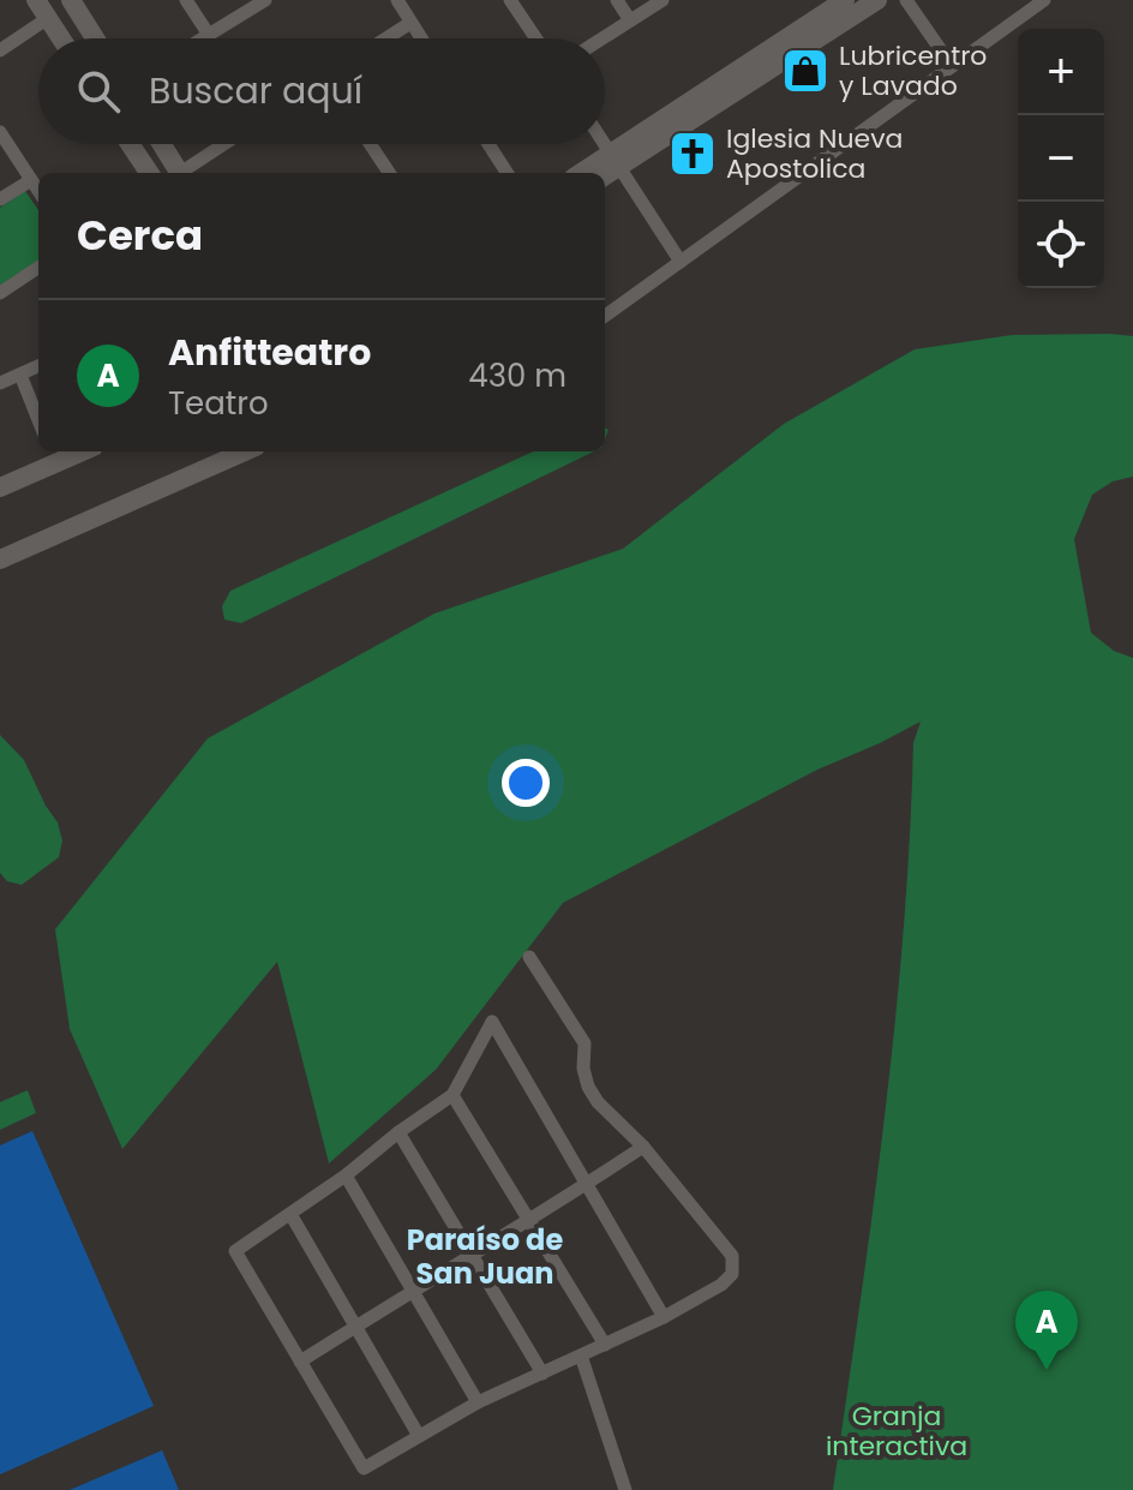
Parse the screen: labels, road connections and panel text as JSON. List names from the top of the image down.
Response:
{
  "districts": ["Paraíso de San Juan"],
  "parks": ["Granja interactiva"],
  "places": {
    "shop": ["Lubricentro y Lavado"],
    "church": ["Iglesia Nueva Apostolica"]
  },
  "page": {
    "map_buttons": ["+", "−"],
    "search": "Buscar aquí",
    "heading": "Cerca",
    "list": [
      {
        "mark": "A",
        "name": "Anfitteatro",
        "note": "Teatro",
        "value": "430 m"
      }
    ],
    "pins": "A"
  }
}
